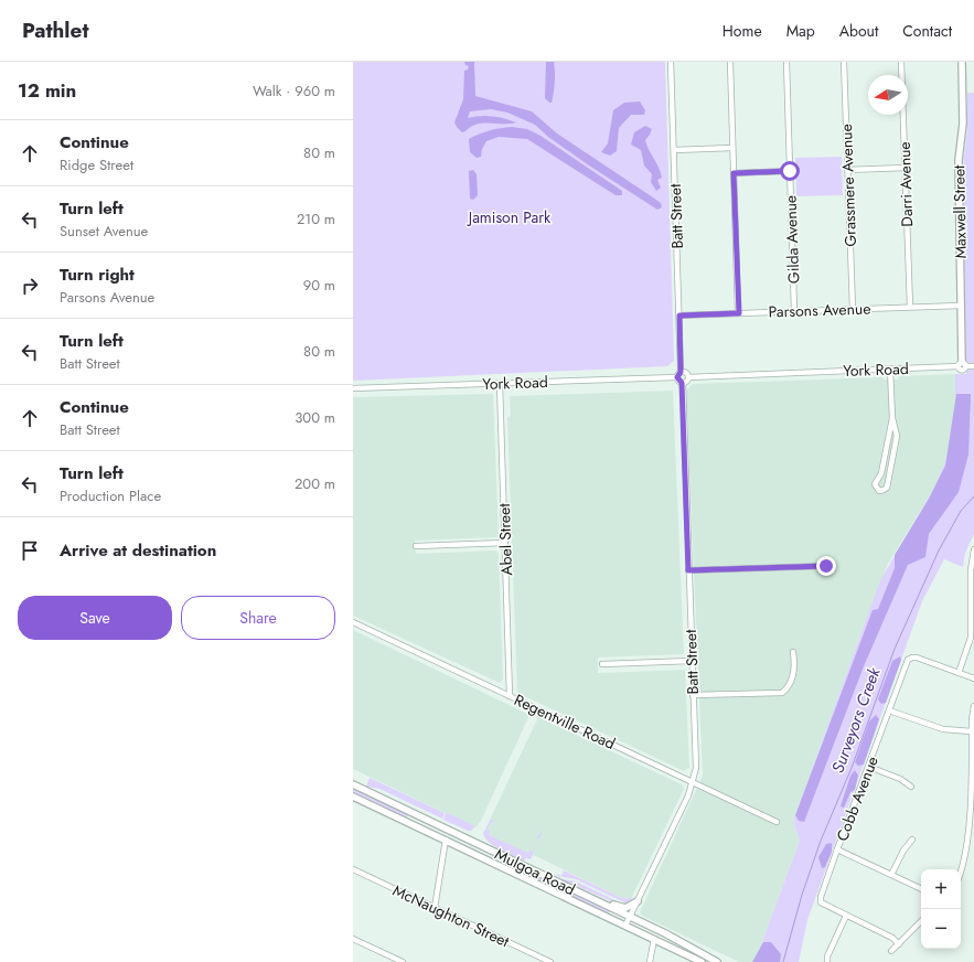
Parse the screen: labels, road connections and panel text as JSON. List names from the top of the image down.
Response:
{
  "streets": {
    "main road": ["Maxwell Street", "Mulgoa Road"],
    "street": [
      "Darri Avenue",
      "Grassmere Avenue",
      "Batt Street",
      "Gilda Avenue",
      "Parsons Avenue",
      "York Road",
      "Abel Street",
      "Regentville Road",
      "Cobb Avenue",
      "McNaughton Street"
    ]
  },
  "crossings": [
    ["Darri Avenue", "Parsons Avenue"],
    ["Grassmere Avenue", "Parsons Avenue"],
    ["Maxwell Street", "Parsons Avenue"],
    ["Maxwell Street", "York Road"],
    ["Batt Street", "Parsons Avenue"],
    ["Batt Street", "York Road"],
    ["Batt Street", "Regentville Road"],
    ["Batt Street", "Mulgoa Road"],
    ["Gilda Avenue", "Parsons Avenue"],
    ["York Road", "Abel Street"],
    ["Abel Street", "Regentville Road"]
  ],
  "water": ["Surveyors Creek"],
  "parks": ["Jamison Park"],
  "north": "left",
  "page": {
    "header": "Pathlet",
    "nav": [
      "Home",
      "Map",
      "About",
      "Contact"
    ],
    "heading": ["12 min", "Walk · 960 m"],
    "list": [
      ["Continue", "Ridge Street", "80 m"],
      ["Turn left", "Sunset Avenue", "210 m"],
      ["Turn right", "Parsons Avenue", "90 m"],
      ["Turn left", "Batt Street", "80 m"],
      ["Continue", "Batt Street", "300 m"],
      ["Turn left", "Production Place", "200 m"],
      "Arrive at destination"
    ],
    "buttons": ["Save", "Share"],
    "map_buttons": ["+", "−"]
  }
}
